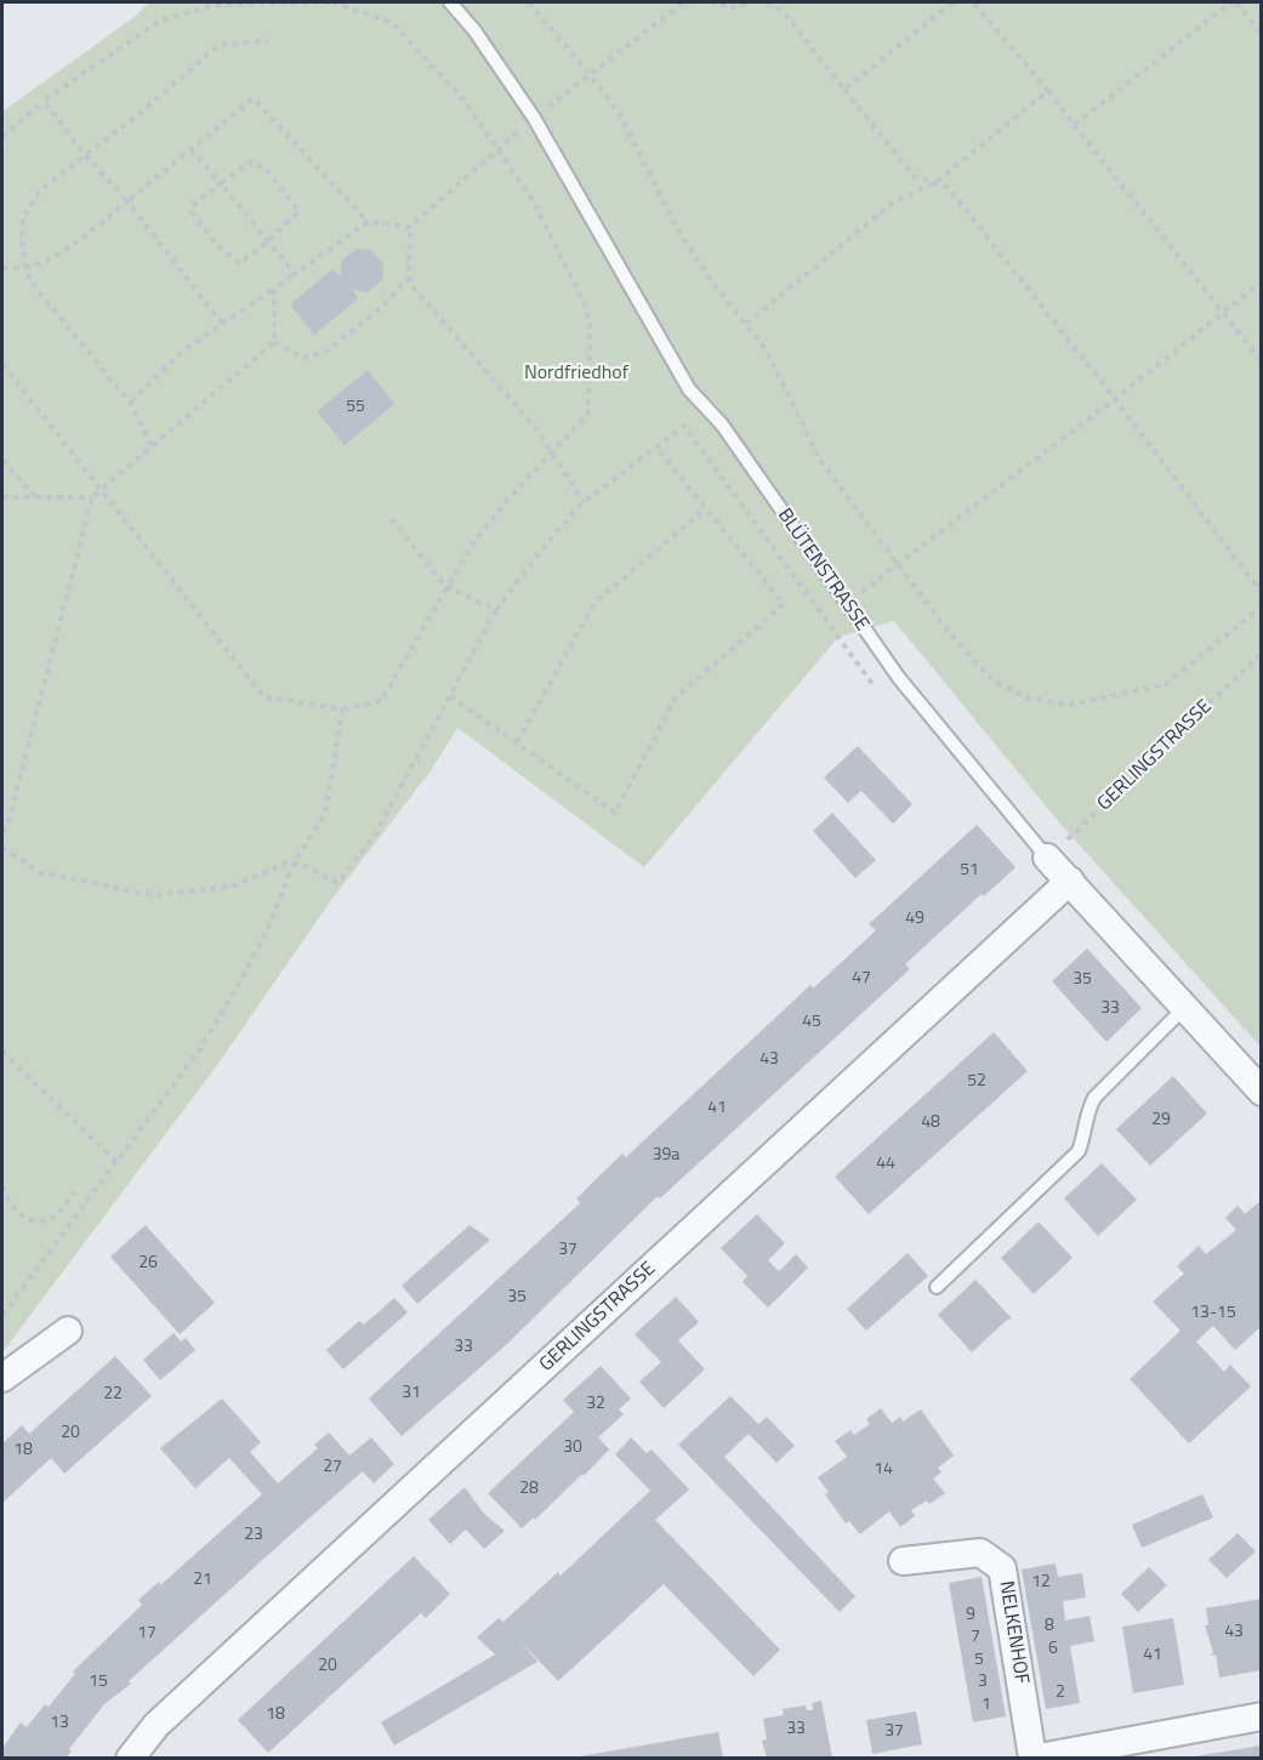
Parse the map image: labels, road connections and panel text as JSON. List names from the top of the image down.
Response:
{
  "streets": {
    "street": ["BLÜTENSTRASSE", "GERLINGSTRASSE", "NELKENHOF"]
  },
  "crossings": [
    ["BLÜTENSTRASSE", "GERLINGSTRASSE"]
  ],
  "parks": ["Nordfriedhof"],
  "house_numbers": [
    "55",
    "51",
    "49",
    "47",
    "35",
    "33",
    "45",
    "43",
    "52",
    "41",
    "29",
    "48",
    "39a",
    "44",
    "37",
    "26",
    "35",
    "13-15",
    "33",
    "31",
    "22",
    "32",
    "20",
    "30",
    "18",
    "27",
    "14",
    "28",
    "23",
    "21",
    "12",
    "9",
    "8",
    "43",
    "17",
    "7",
    "6",
    "41",
    "5",
    "20",
    "15",
    "3",
    "2",
    "1",
    "18",
    "13",
    "33",
    "37"
  ]
}
